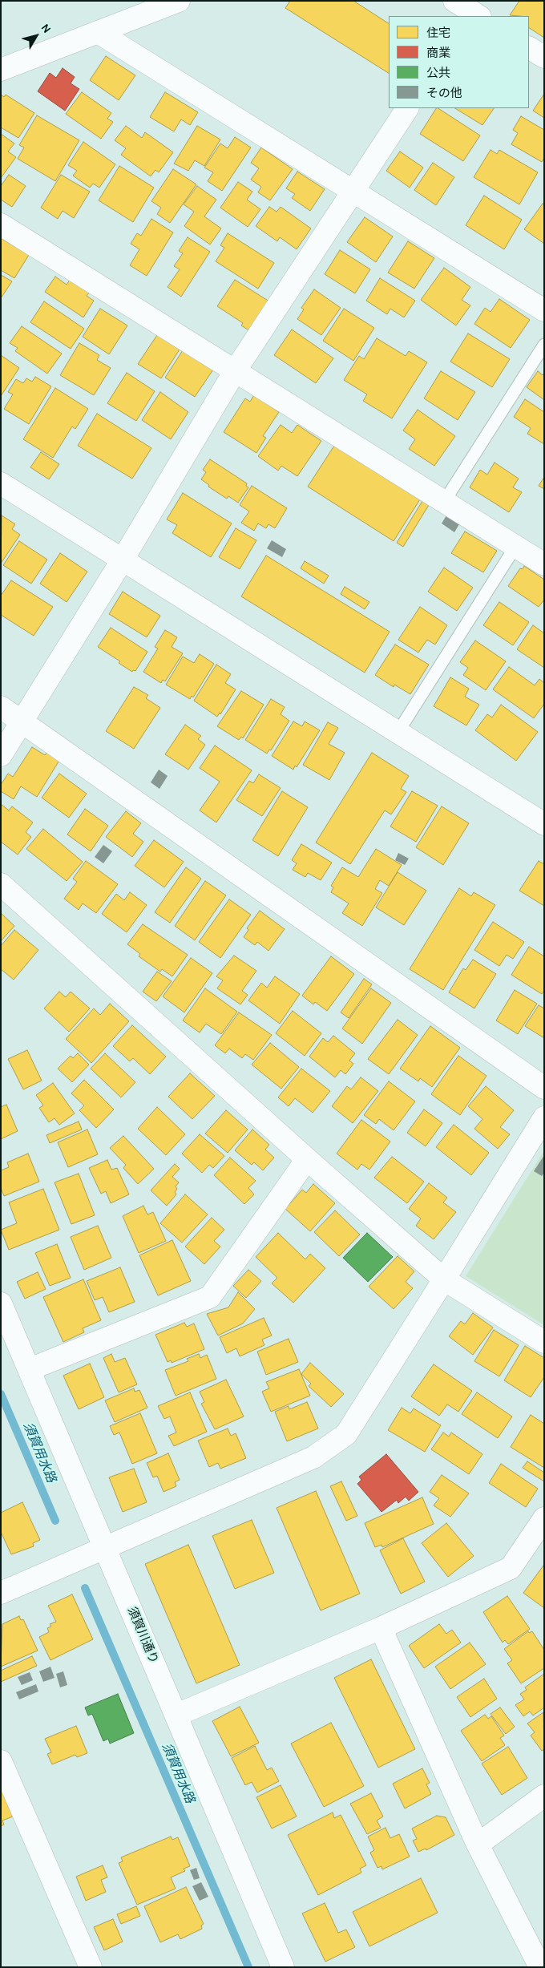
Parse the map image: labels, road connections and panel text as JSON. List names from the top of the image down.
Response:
{
  "streets": {
    "street": ["須賀川通り"]
  },
  "water": ["須賀用水路"],
  "legend": [
    "住宅",
    "商業",
    "公共",
    "その他"
  ],
  "north": "top right"
}
